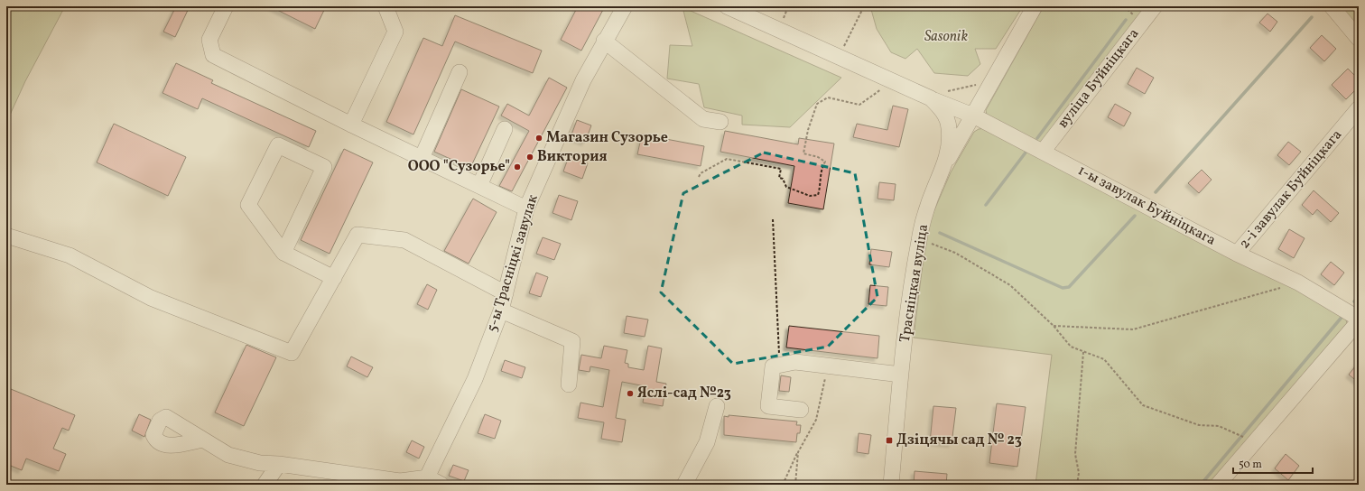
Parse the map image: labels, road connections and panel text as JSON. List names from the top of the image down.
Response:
{
  "streets": {
    "street": [
      "вуліца Буйніцкага",
      "2-і завулак Буйніцкага",
      "1-ы завулак Буйніцкага",
      "5-ы Трасніцкі завулак",
      "Трасніцкая вуліца"
    ]
  },
  "crossings": [
    ["вуліца Буйніцкага", "1-ы завулак Буйніцкага"],
    ["2-і завулак Буйніцкага", "1-ы завулак Буйніцкага"],
    ["1-ы завулак Буйніцкага", "Трасніцкая вуліца"]
  ],
  "parks": ["Sasonik"],
  "places": {
    "other": [
      "Магазин Сузорье",
      "Виктория",
      "ООО \"Сузорье\"",
      "Яслі-сад №23"
    ],
    "transit": ["Дзіцячы сад № 23"]
  },
  "scale_bar": "50 m"
}
